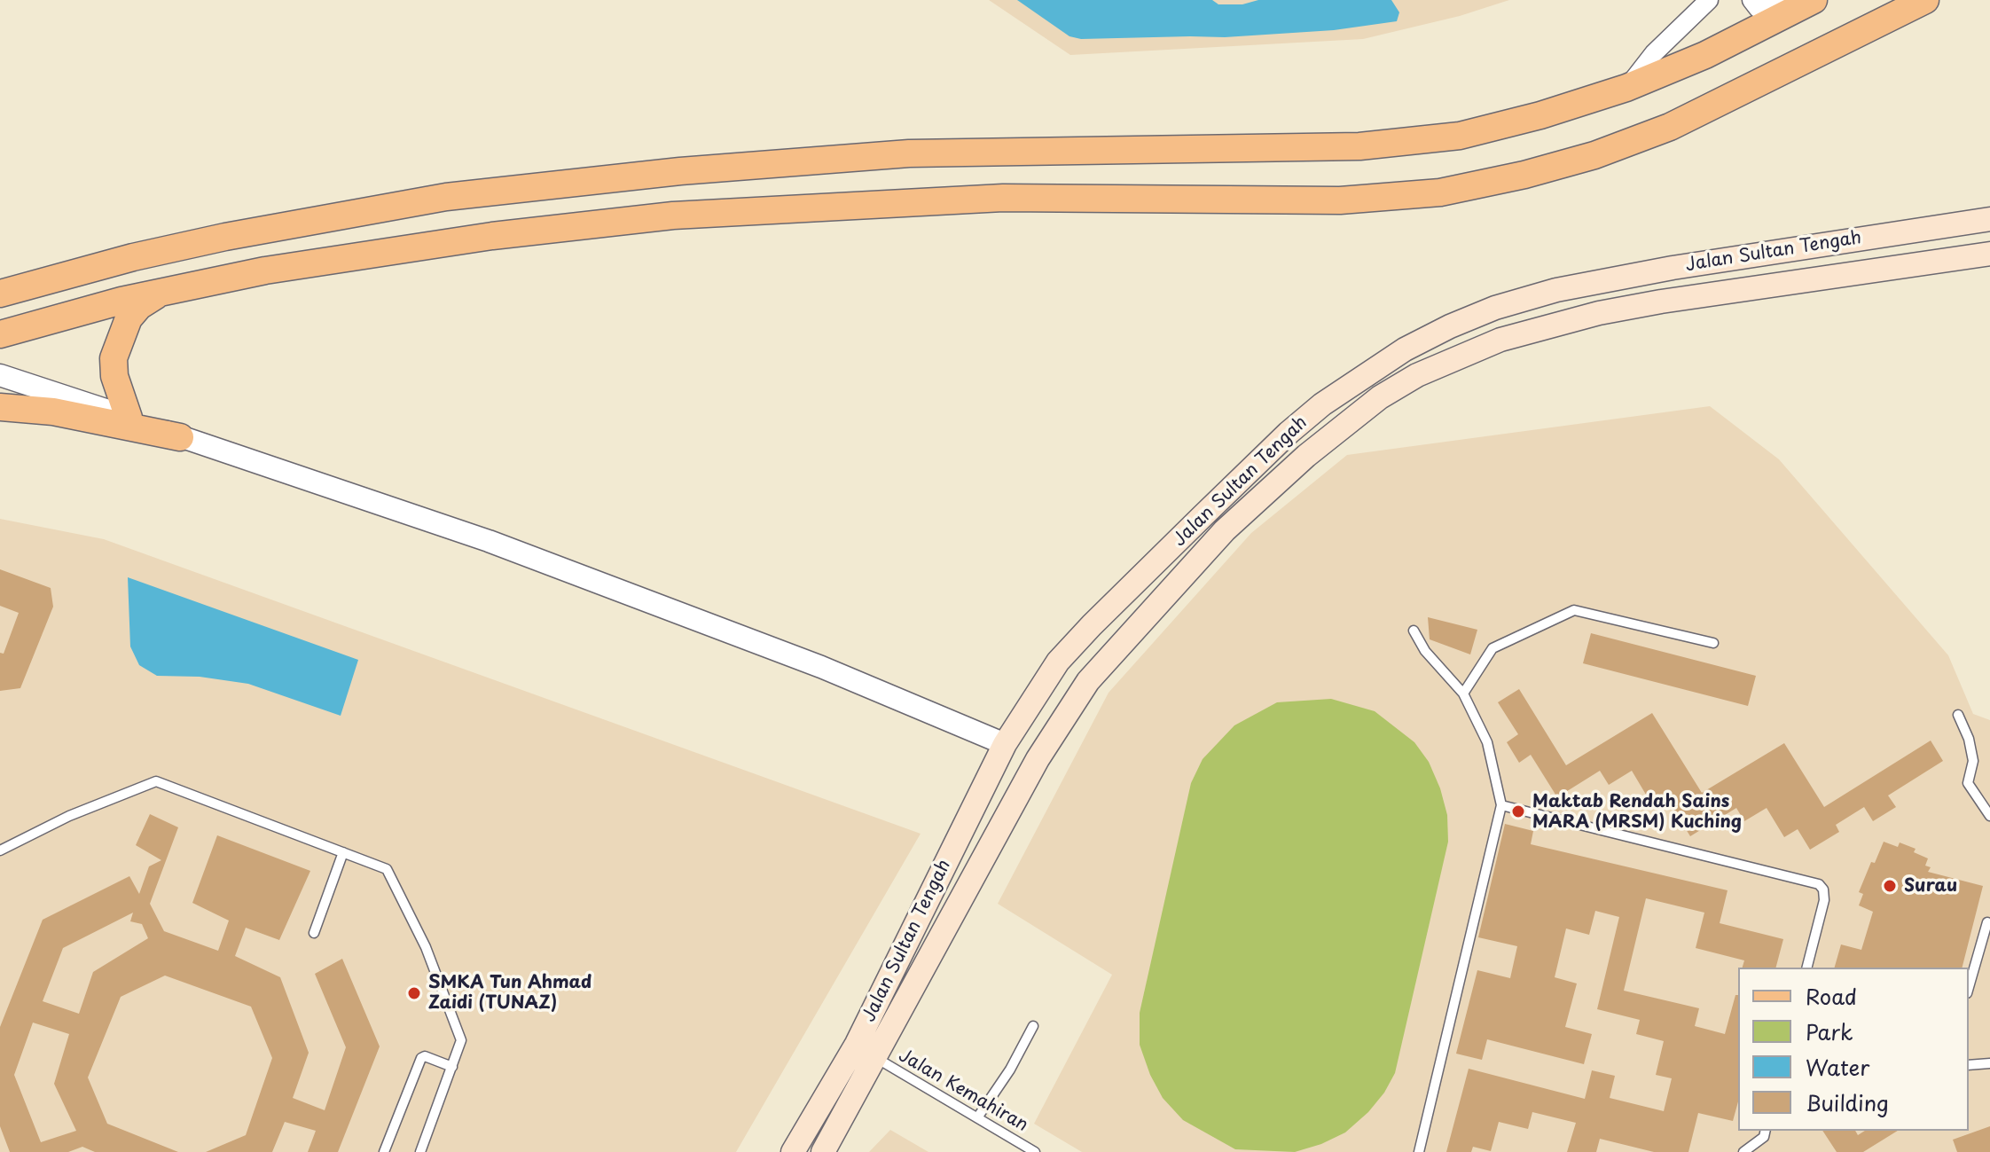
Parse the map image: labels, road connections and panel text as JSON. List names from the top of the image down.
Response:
{
  "streets": {
    "main road": ["Jalan Sultan Tengah"],
    "lane": ["Jalan Kemahiran"]
  },
  "crossings": [
    ["Jalan Sultan Tengah", "Jalan Kemahiran"]
  ],
  "places": ["Maktab Rendah Sains MARA (MRSM) Kuching", "Surau", "SMKA Tun Ahmad Zaidi (TUNAZ)"],
  "legend": [
    "Road",
    "Park",
    "Water",
    "Building"
  ]
}
